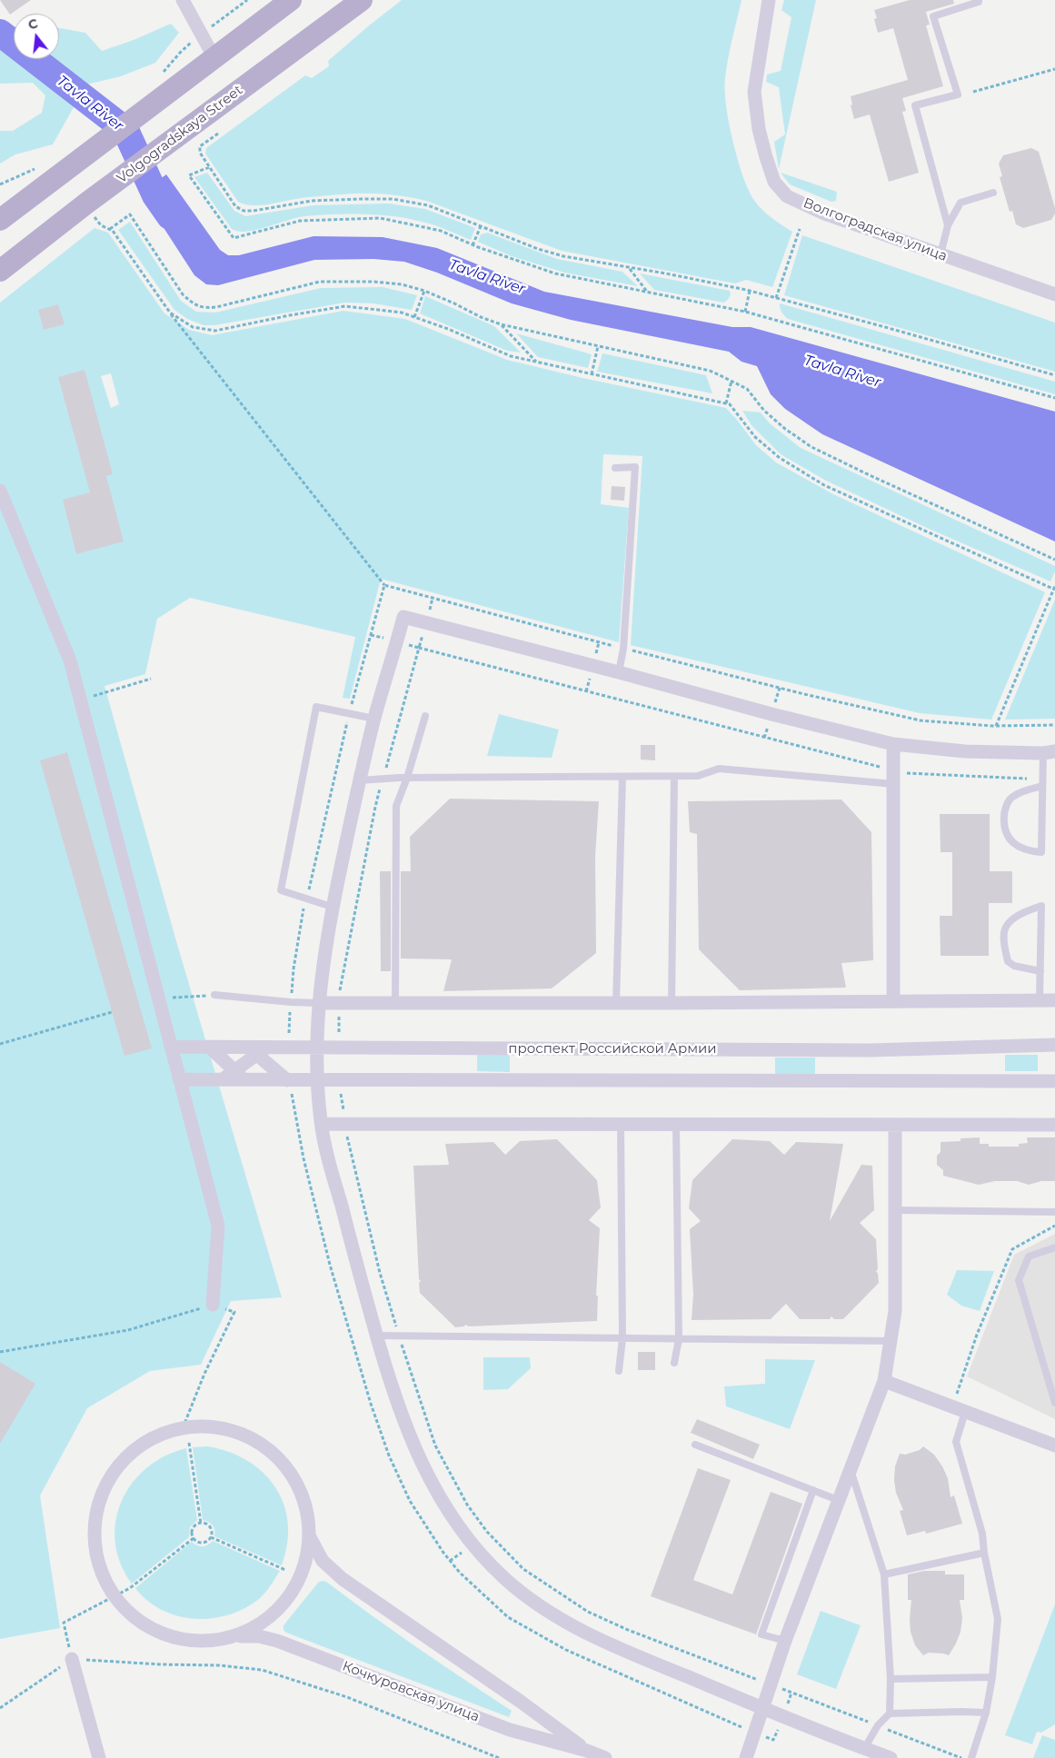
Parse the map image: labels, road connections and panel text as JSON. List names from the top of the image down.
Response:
{
  "streets": {
    "main road": ["Volgogradskaya Street"],
    "street": ["Волгоградская улица", "проспект Российской Армии", "Кочкуровская улица"]
  },
  "water": ["Tavla River"],
  "north": "top"
}
